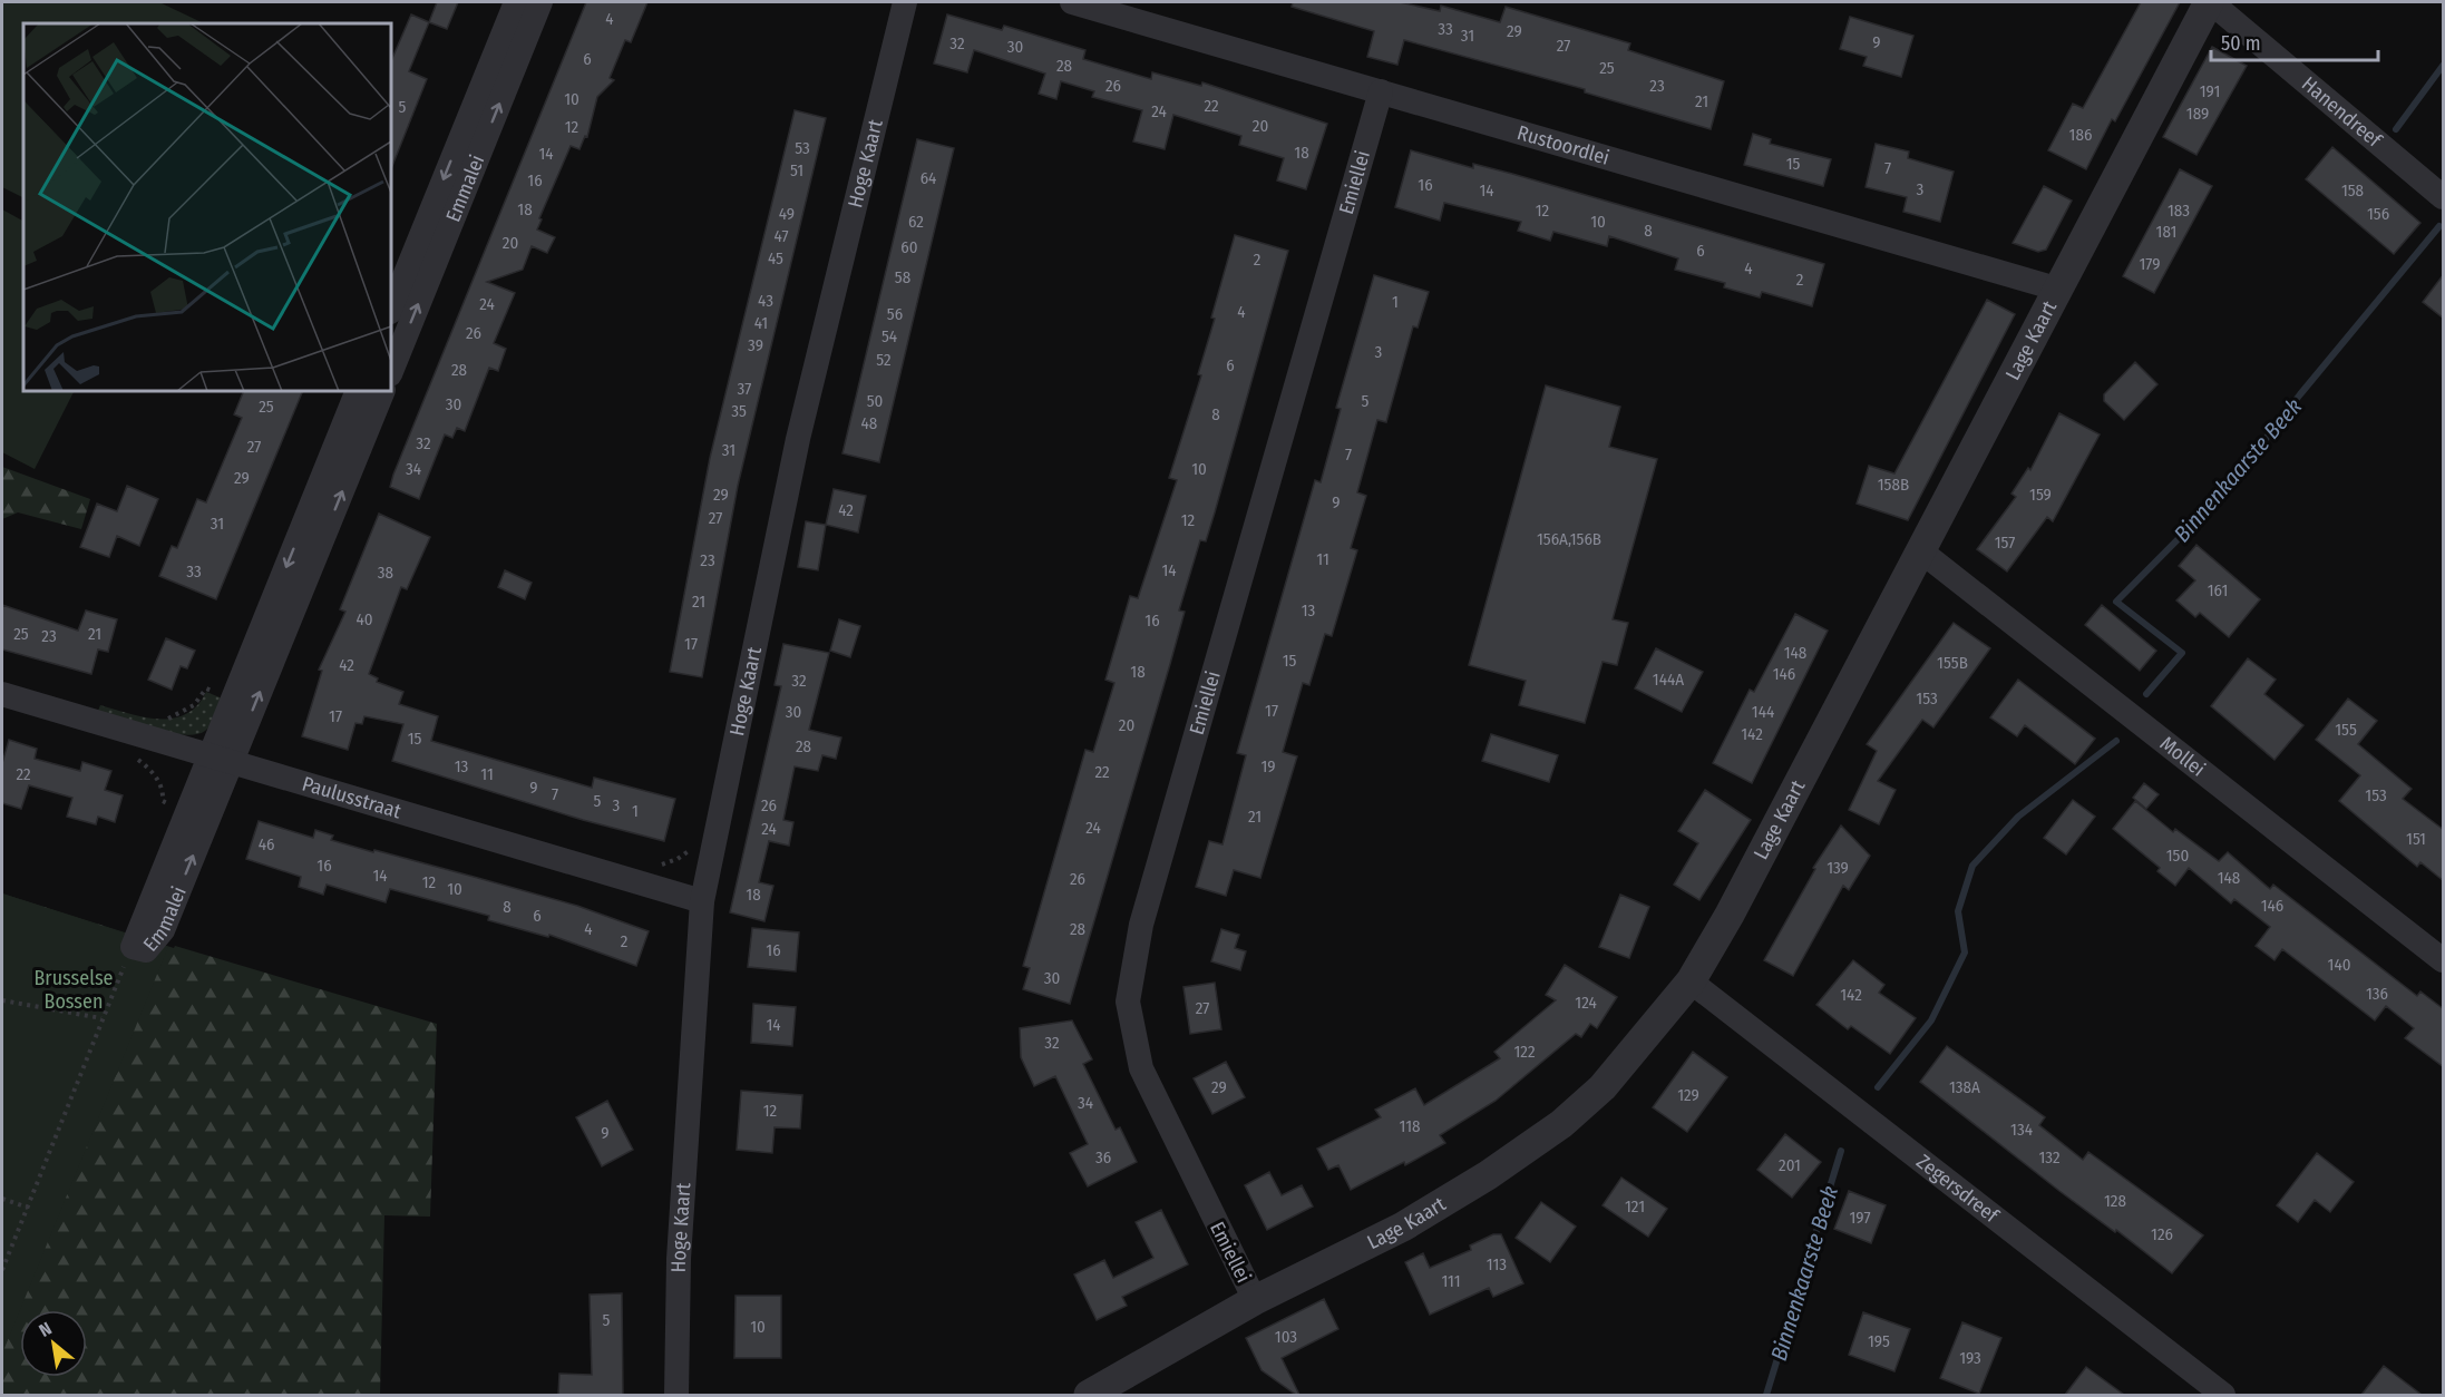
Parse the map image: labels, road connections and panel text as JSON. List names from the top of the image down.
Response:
{
  "streets": {
    "street": [
      "Hanendreef",
      "Rustoordlei",
      "Hoge Kaart",
      "Emiellei",
      "Emmalei",
      "Lage Kaart",
      "Mollei",
      "Paulusstraat",
      "Zegersdreef"
    ]
  },
  "crossings": [
    ["Hanendreef", "Lage Kaart"],
    ["Rustoordlei", "Emiellei"],
    ["Rustoordlei", "Lage Kaart"],
    ["Hoge Kaart", "Paulusstraat"],
    ["Emiellei", "Lage Kaart"],
    ["Emmalei", "Paulusstraat"],
    ["Lage Kaart", "Mollei"],
    ["Lage Kaart", "Zegersdreef"]
  ],
  "water": ["Binnenkaarste Beek"],
  "parks": ["Brusselse Bossen"],
  "house_numbers": [
    "4",
    "33",
    "29",
    "31",
    "9",
    "32",
    "27",
    "30",
    "6",
    "28",
    "25",
    "26",
    "23",
    "191",
    "10",
    "21",
    "22",
    "5",
    "24",
    "189",
    "20",
    "12",
    "186",
    "53",
    "18",
    "14",
    "15",
    "7",
    "51",
    "64",
    "16",
    "16",
    "3",
    "14",
    "158",
    "18",
    "12",
    "183",
    "49",
    "156",
    "62",
    "10",
    "8",
    "181",
    "47",
    "20",
    "60",
    "6",
    "45",
    "2",
    "179",
    "4",
    "58",
    "2",
    "43",
    "1",
    "24",
    "4",
    "56",
    "41",
    "26",
    "54",
    "39",
    "3",
    "52",
    "6",
    "28",
    "37",
    "50",
    "5",
    "30",
    "25",
    "35",
    "8",
    "48",
    "32",
    "27",
    "31",
    "7",
    "34",
    "10",
    "29",
    "158B",
    "29",
    "159",
    "9",
    "42",
    "27",
    "12",
    "31",
    "156A,156B",
    "157",
    "11",
    "23",
    "14",
    "33",
    "38",
    "161",
    "21",
    "13",
    "40",
    "16",
    "25",
    "21",
    "23",
    "17",
    "148",
    "15",
    "155B",
    "42",
    "18",
    "146",
    "144A",
    "32",
    "153",
    "17",
    "30",
    "144",
    "17",
    "20",
    "155",
    "142",
    "15",
    "28",
    "13",
    "19",
    "22",
    "22",
    "11",
    "9",
    "7",
    "153",
    "5",
    "3",
    "26",
    "1",
    "21",
    "24",
    "24",
    "151",
    "46",
    "150",
    "16",
    "139",
    "14",
    "148",
    "26",
    "12",
    "10",
    "18",
    "146",
    "8",
    "6",
    "4",
    "28",
    "2",
    "16",
    "140",
    "30",
    "136",
    "142",
    "124",
    "27",
    "14",
    "32",
    "122",
    "29",
    "138A",
    "129",
    "34",
    "12",
    "118",
    "134",
    "9",
    "36",
    "132",
    "201",
    "128",
    "121",
    "197",
    "126",
    "113",
    "111",
    "5",
    "10",
    "103",
    "195",
    "193"
  ],
  "scale_bar": "50 m",
  "north": "top left"
}
